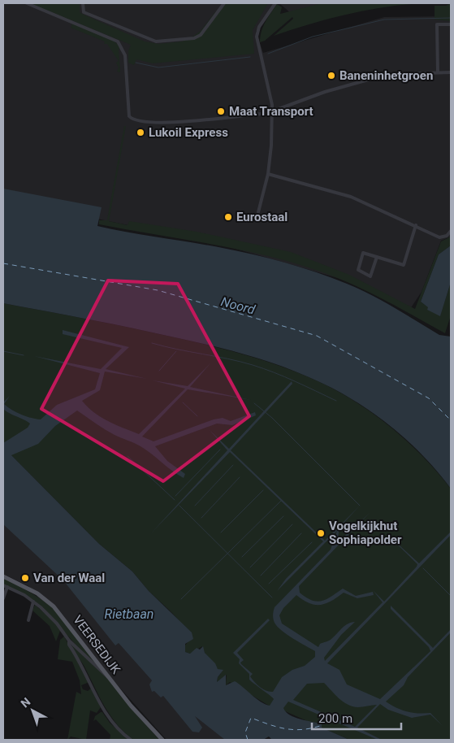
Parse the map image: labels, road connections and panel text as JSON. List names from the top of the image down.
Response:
{
  "streets": {
    "main road": ["VEERSEDIJK"]
  },
  "water": ["Noord", "Rietbaan"],
  "places": [
    "Baneninhetgroen",
    "Maat Transport",
    "Lukoil Express",
    "Eurostaal",
    "Vogelkijkhut Sophiapolder",
    "Van der Waal"
  ],
  "scale_bar": "200 m",
  "north": "top left"
}
